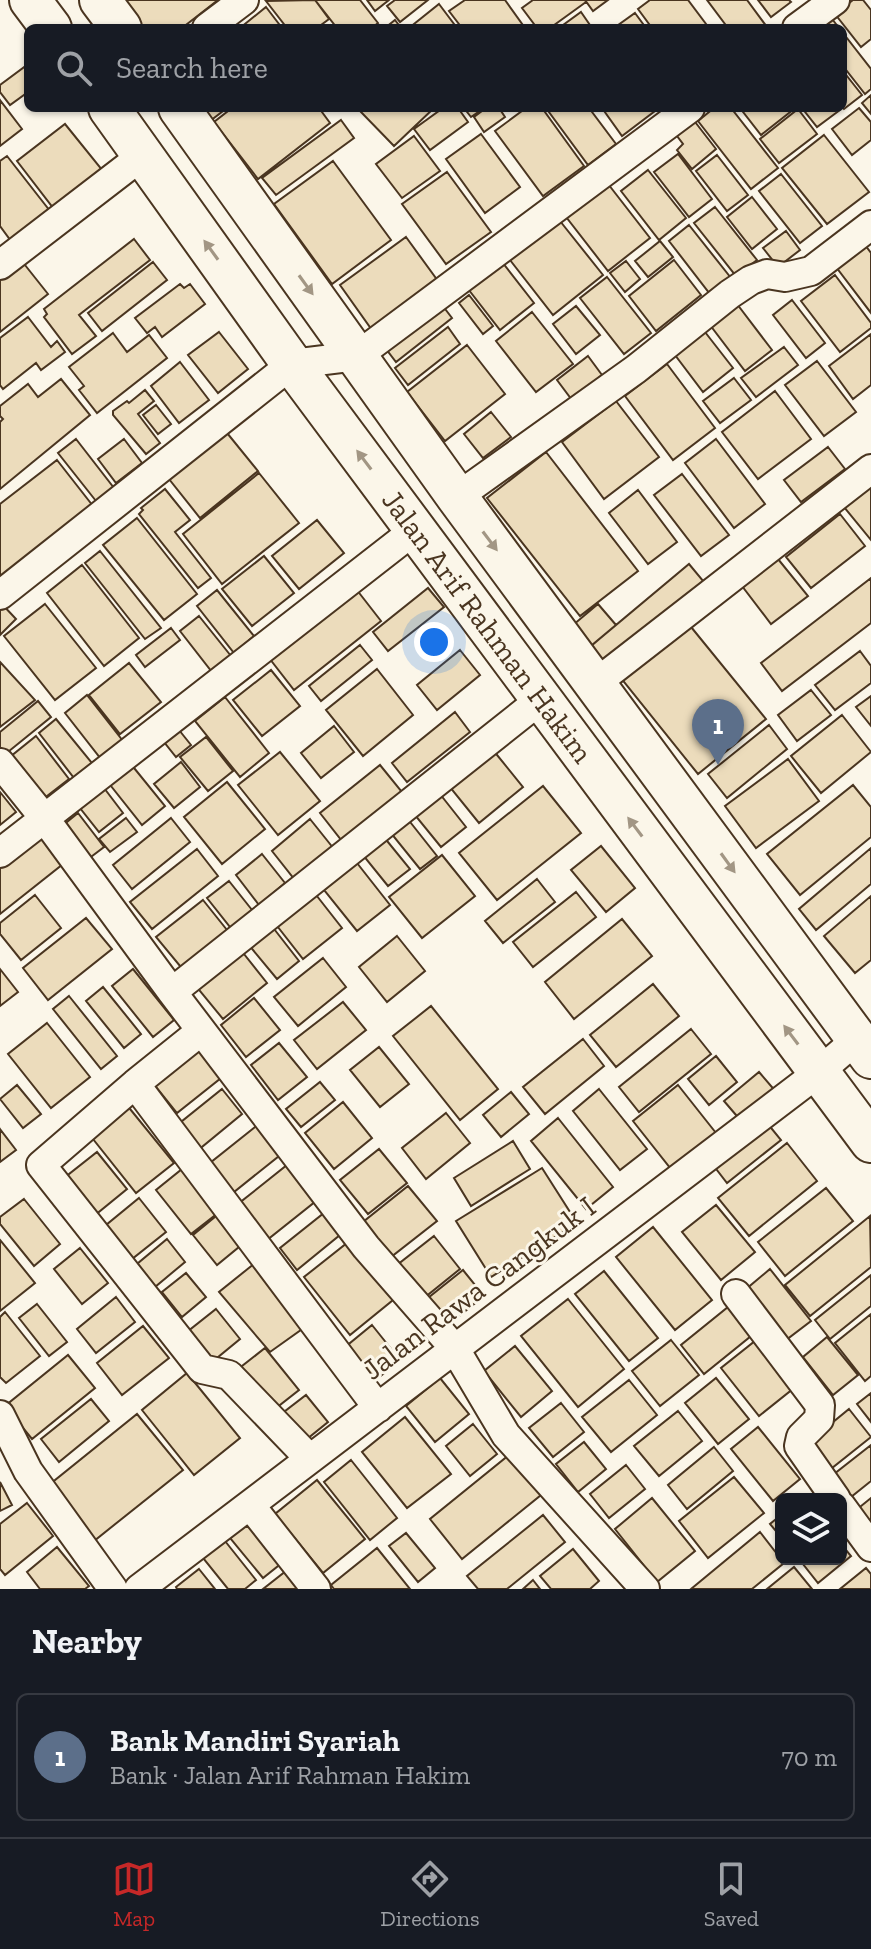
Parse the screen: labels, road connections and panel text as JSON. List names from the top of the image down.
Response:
{
  "streets": {
    "main road": ["Jalan Arif Rahman Hakim"],
    "street": ["Jalan Rawa Cangkuk I"]
  },
  "crossings": [
    ["Jalan Arif Rahman Hakim", "Jalan Rawa Cangkuk I"]
  ],
  "page": {
    "search": "Search here",
    "pins": "1",
    "heading": "Nearby",
    "list": [
      {
        "mark": "1",
        "name": "Bank Mandiri Syariah",
        "note": "Bank · Jalan Arif Rahman Hakim",
        "value": "70 m"
      }
    ],
    "nav": ["Map", "Directions", "Saved"]
  }
}
